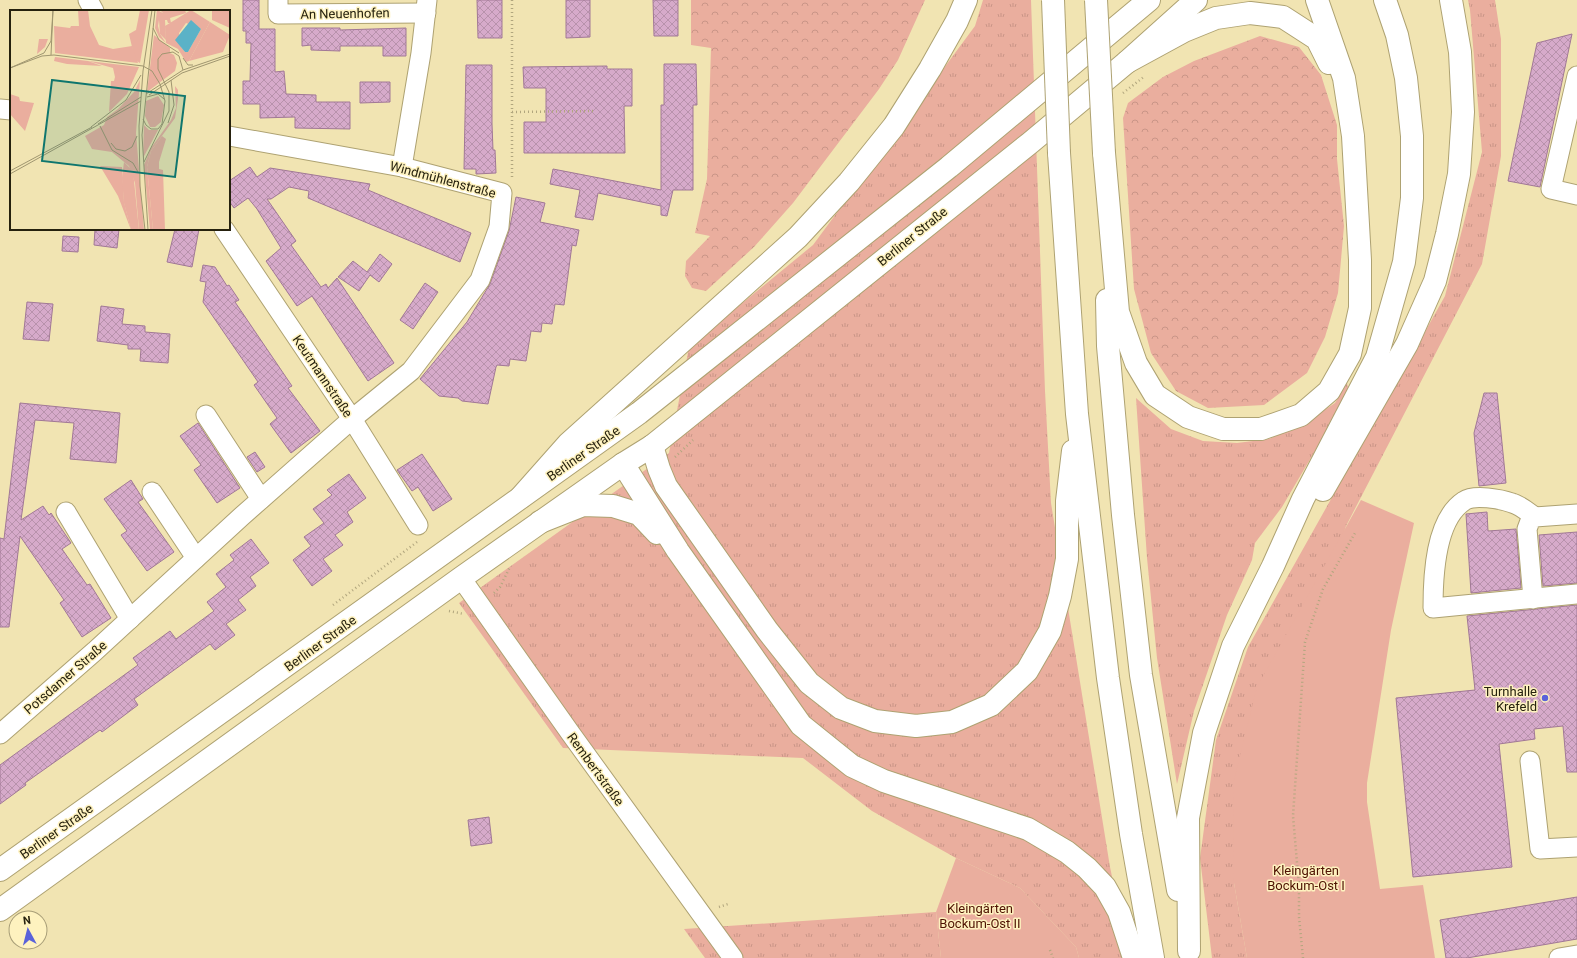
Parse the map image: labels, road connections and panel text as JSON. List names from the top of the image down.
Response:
{
  "streets": {
    "main road": ["Berliner Straße"],
    "street": [
      "An Neuenhofen",
      "Windmühlenstraße",
      "Keutmannstraße",
      "Potsdamer Straße",
      "Rembertstraße"
    ]
  },
  "crossings": [
    ["An Neuenhofen", "Windmühlenstraße"],
    ["Windmühlenstraße", "Keutmannstraße"],
    ["Windmühlenstraße", "Potsdamer Straße"],
    ["Berliner Straße", "Rembertstraße"],
    ["Keutmannstraße", "Potsdamer Straße"]
  ],
  "parks": ["Kleingärten Bockum-Ost I", "Kleingärten Bockum-Ost II"],
  "places": ["Turnhalle Krefeld"],
  "north": "top"
}
